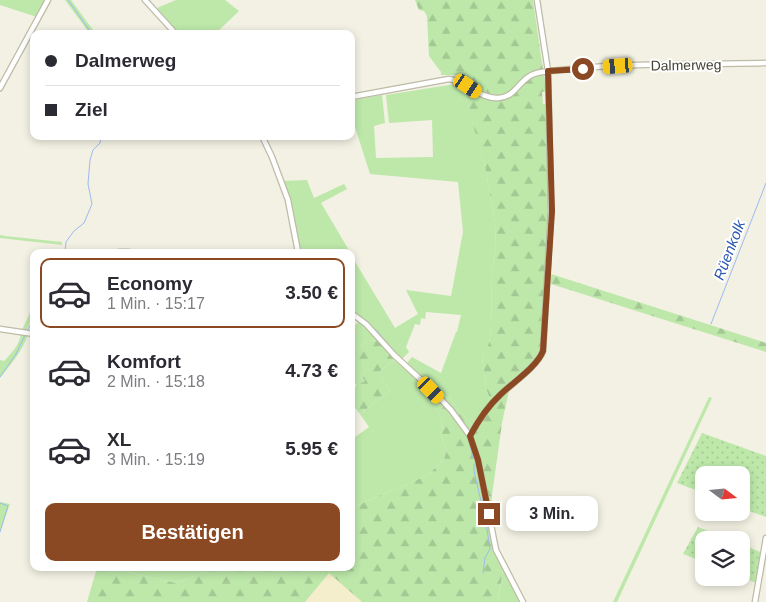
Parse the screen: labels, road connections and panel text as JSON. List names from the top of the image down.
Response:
{
  "streets": {
    "street": ["Dalmerweg"]
  },
  "water": ["Rüenkolk"],
  "north": "right",
  "page": {
    "banner": ["Dalmerweg", "Ziel"],
    "list": [
      {
        "name": "Economy",
        "note": "1 Min. · 15:17",
        "value": "3.50 €"
      },
      {
        "name": "Komfort",
        "note": "2 Min. · 15:18",
        "value": "4.73 €"
      },
      {
        "name": "XL",
        "note": "3 Min. · 15:19",
        "value": "5.95 €"
      }
    ],
    "buttons": "Bestätigen",
    "bubble": "3 Min."
  }
}
